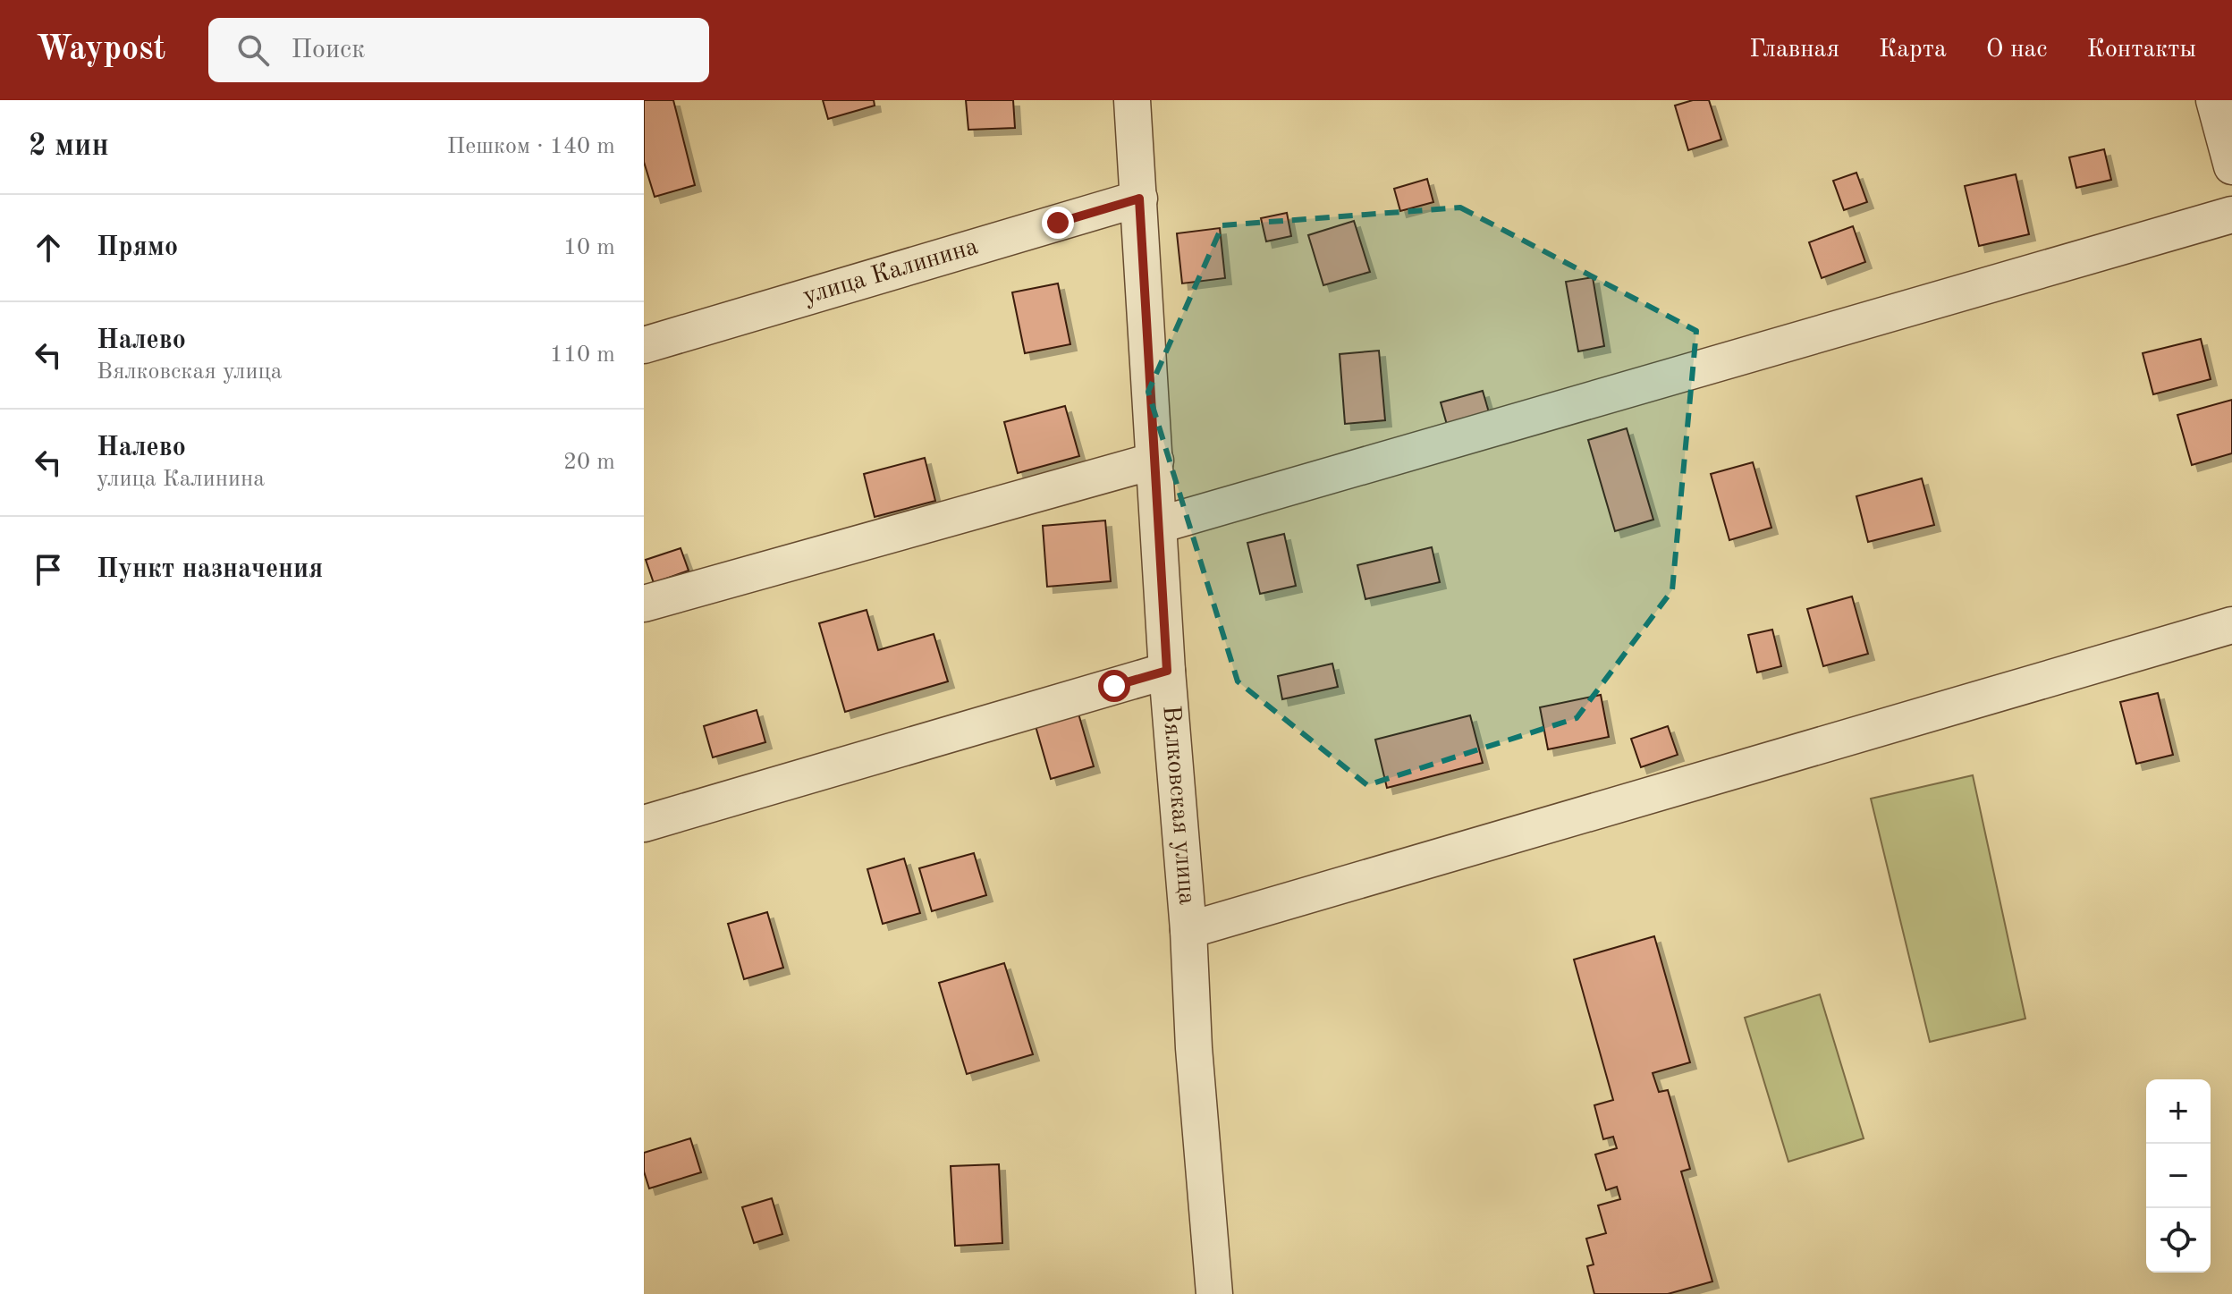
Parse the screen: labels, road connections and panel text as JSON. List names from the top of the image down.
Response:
{
  "streets": {
    "street": ["улица Калинина", "Вялковская улица"]
  },
  "crossings": [
    ["улица Калинина", "Вялковская улица"]
  ],
  "page": {
    "header": "Waypost",
    "search": "Поиск",
    "nav": [
      "Главная",
      "Карта",
      "О нас",
      "Контакты"
    ],
    "heading": ["2 мин", "Пешком · 140 m"],
    "list": [
      ["Прямо", "10 m"],
      ["Налево", "Вялковская улица", "110 m"],
      ["Налево", "улица Калинина", "20 m"],
      "Пункт назначения"
    ],
    "map_buttons": ["+", "−"]
  }
}
